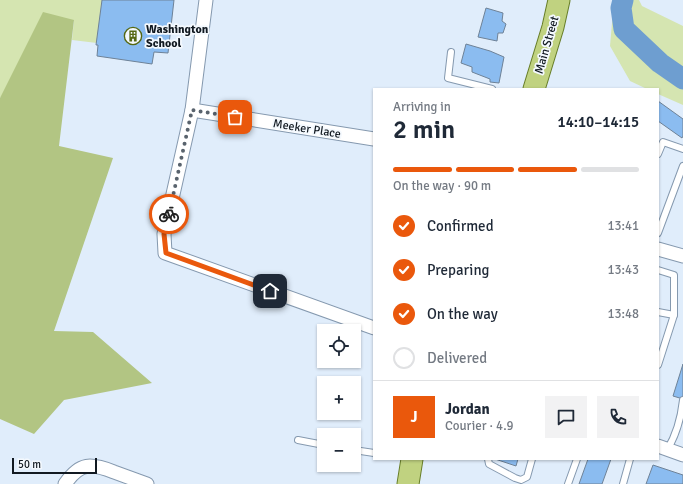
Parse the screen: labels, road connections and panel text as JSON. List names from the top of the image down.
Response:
{
  "streets": {
    "main road": ["Main Street"],
    "street": ["Meeker Place"]
  },
  "places": {
    "building": ["Washington School"]
  },
  "scale_bar": "50 m",
  "page": {
    "heading": ["2 min", "Arriving in", "14:10–14:15"],
    "panel": ["Jordan", "Courier · 4.9"],
    "bar": "On the way · 90 m",
    "list": [
      ["Confirmed", "13:41"],
      ["Preparing", "13:43"],
      ["On the way", "13:48"],
      "Delivered"
    ],
    "map_buttons": ["+", "−"],
    "round": "J",
    "scale": "50 m"
  }
}
